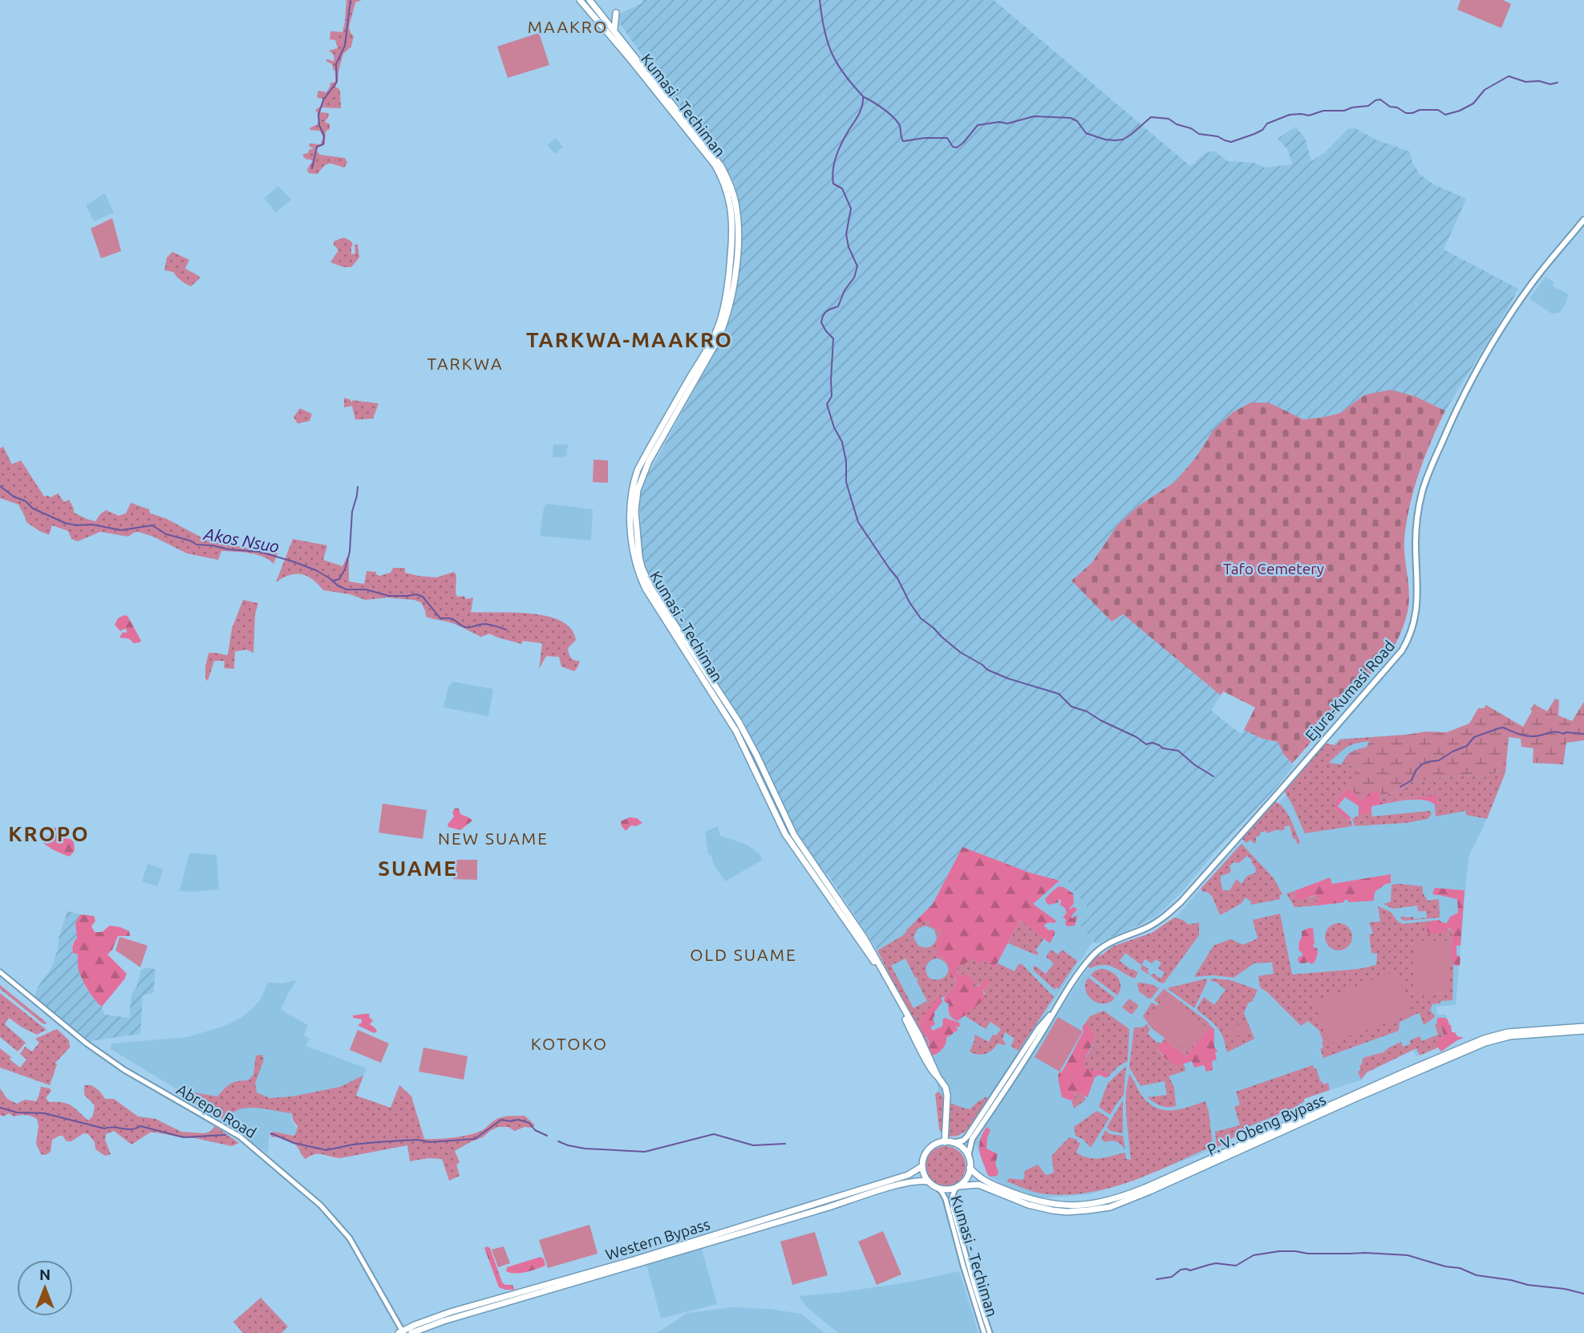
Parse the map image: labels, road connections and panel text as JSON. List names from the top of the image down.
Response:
{
  "streets": {
    "highway": ["Kumasi - Techiman", "P. V. Obeng Bypass", "Western Bypass"],
    "main road": ["Ejura-Kumasi Road", "Abrepo Road"]
  },
  "crossings": [
    ["Kumasi - Techiman", "P. V. Obeng Bypass"],
    ["Kumasi - Techiman", "Western Bypass"],
    ["Abrepo Road", "Western Bypass"],
    ["P. V. Obeng Bypass", "Western Bypass"]
  ],
  "districts": [
    "MAAKRO",
    "TARKWA-MAAKRO",
    "TARKWA",
    "KROPO",
    "NEW SUAME",
    "SUAME",
    "OLD SUAME",
    "KOTOKO"
  ],
  "water": ["Akos Nsuo"],
  "parks": ["Tafo Cemetery"],
  "north": "top"
}
